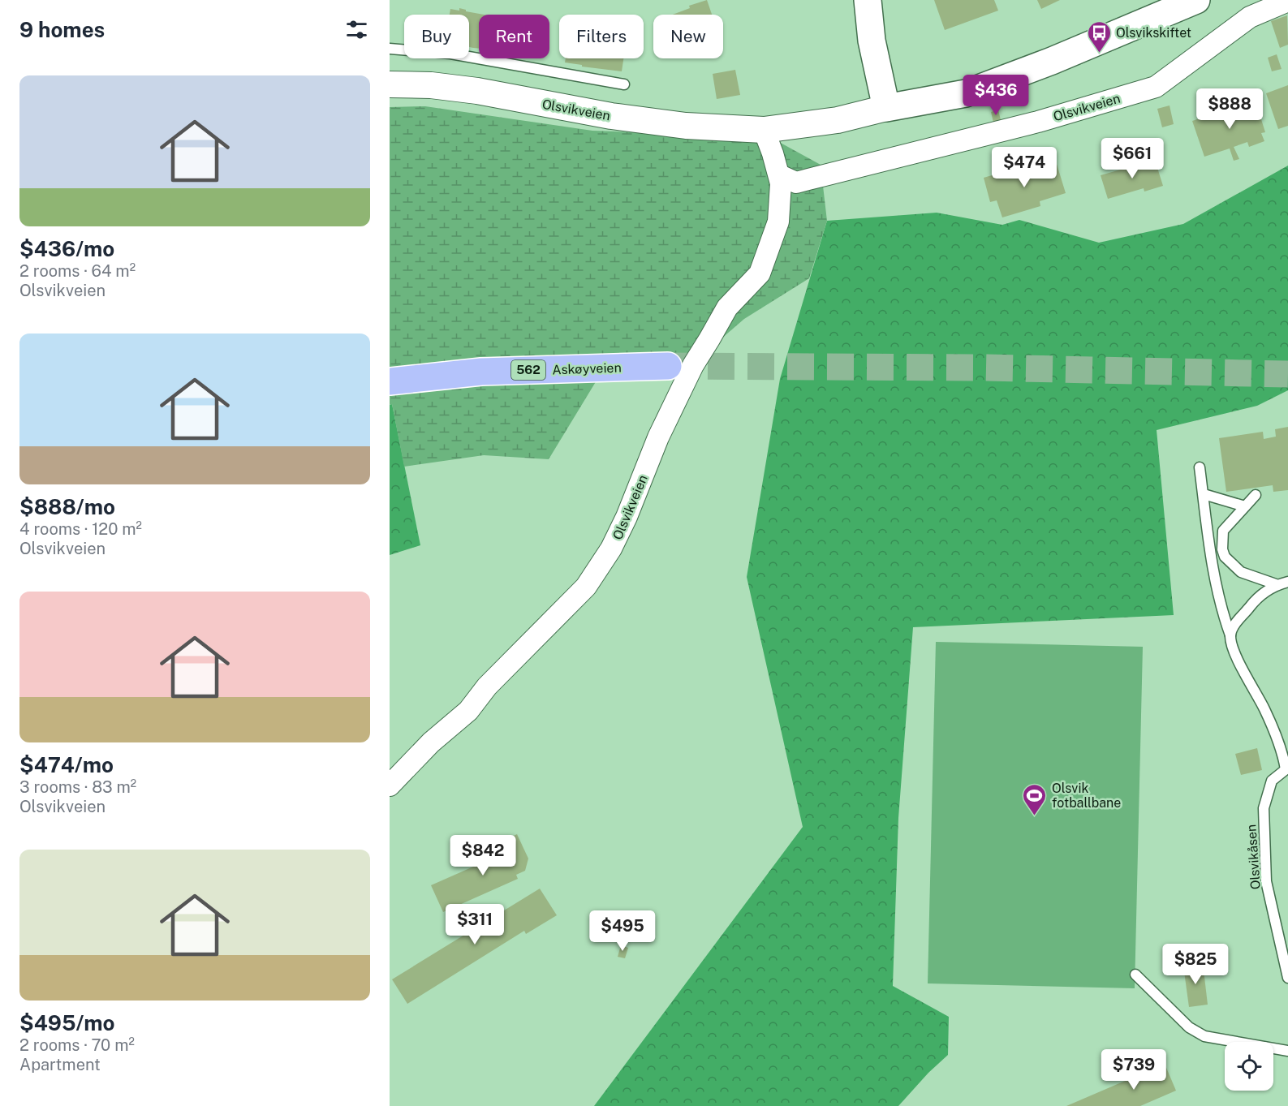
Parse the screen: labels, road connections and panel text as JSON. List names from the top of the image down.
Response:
{
  "streets": {
    "main road": ["Askøyveien", "562"],
    "street": ["Olsvikveien"],
    "lane": ["Olsvikåsen"]
  },
  "places": {
    "bus stop": ["Olsvikskiftet"],
    "sports": ["Olsvik fotballbane"]
  },
  "page": {
    "heading": "9 homes",
    "chip": [
      "Buy",
      "Rent",
      "Filters",
      "New"
    ],
    "list": [
      {
        "name": "$436/mo",
        "note": "2 rooms · 64 m² · Olsvikveien"
      },
      {
        "name": "$888/mo",
        "note": "4 rooms · 120 m² · Olsvikveien"
      },
      {
        "name": "$474/mo",
        "note": "3 rooms · 83 m² · Olsvikveien"
      },
      {
        "name": "$495/mo",
        "note": "2 rooms · 70 m² · Apartment"
      }
    ],
    "price": [
      "$436",
      "$888",
      "$661",
      "$474",
      "$842",
      "$311",
      "$495",
      "$825",
      "$739"
    ]
  }
}
